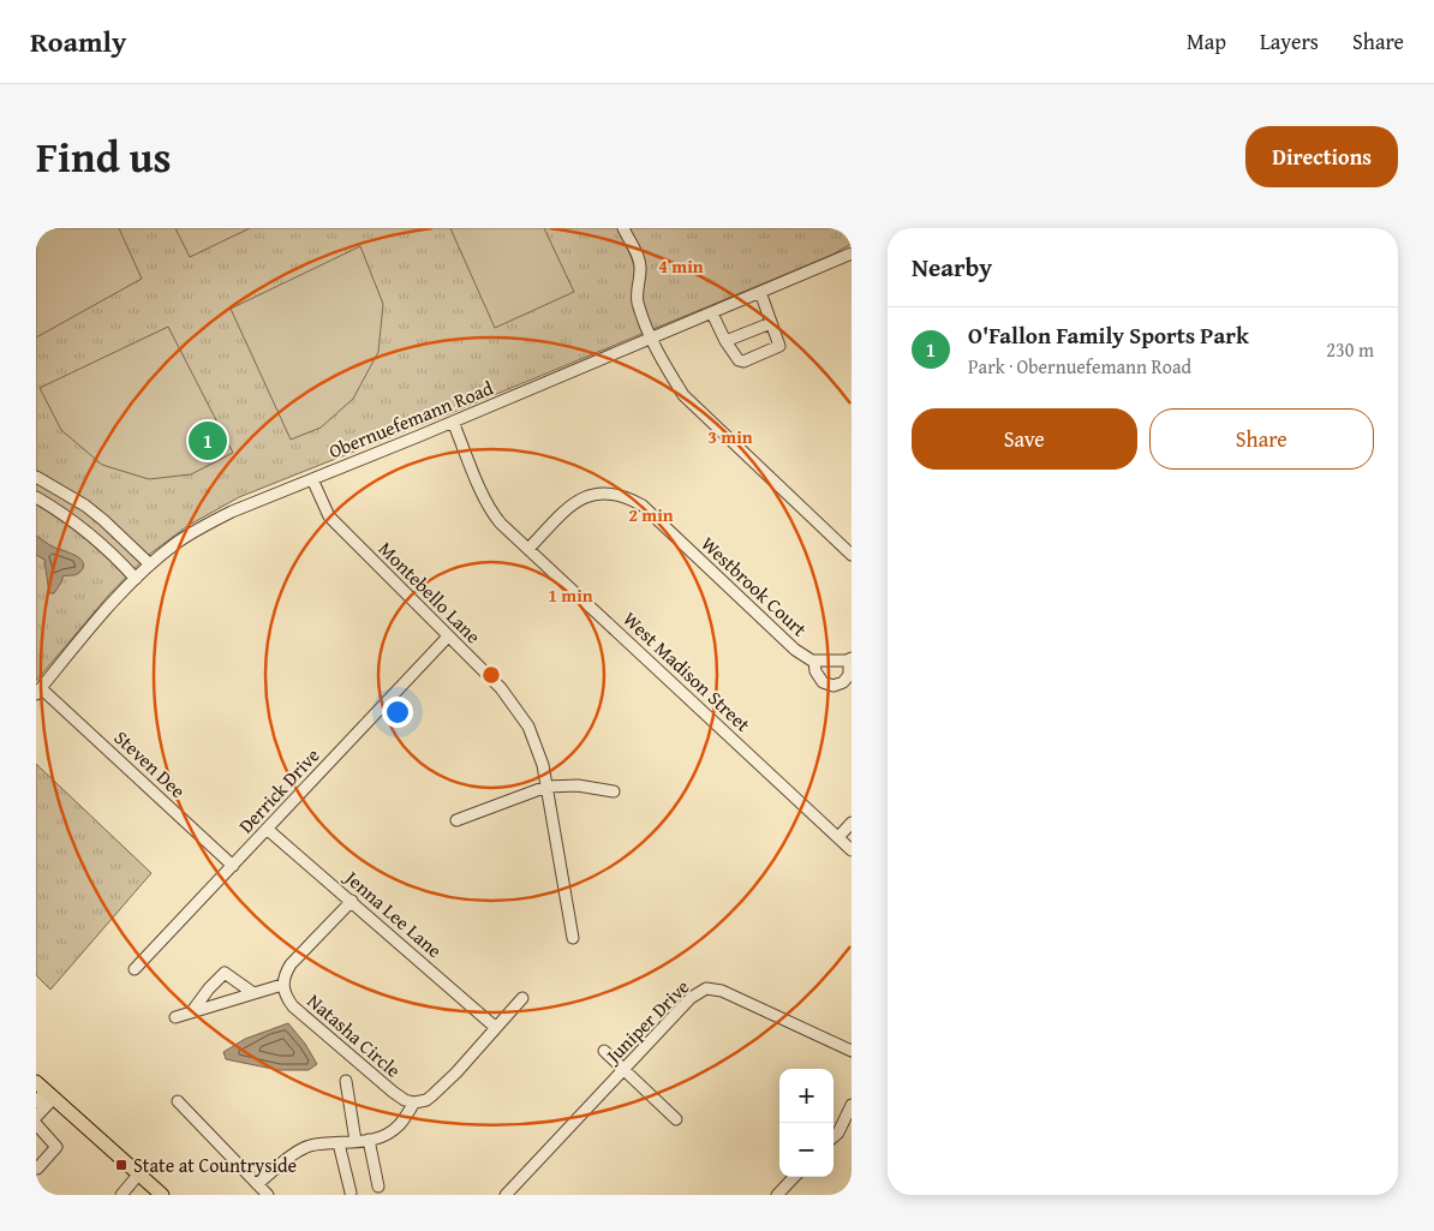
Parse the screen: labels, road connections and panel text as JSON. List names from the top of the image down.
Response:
{
  "streets": {
    "street": [
      "Obernuefemann Road",
      "Westbrook Court",
      "Montebello Lane",
      "West Madison Street",
      "Steven Dee",
      "Derrick Drive",
      "Jenna Lee Lane",
      "Juniper Drive",
      "Natasha Circle"
    ]
  },
  "crossings": [
    ["Obernuefemann Road", "Montebello Lane"],
    ["Obernuefemann Road", "West Madison Street"],
    ["Obernuefemann Road", "Steven Dee"],
    ["Westbrook Court", "West Madison Street"],
    ["Montebello Lane", "Derrick Drive"],
    ["Steven Dee", "Derrick Drive"],
    ["Derrick Drive", "Jenna Lee Lane"]
  ],
  "places": {
    "transit": ["State at Countryside"]
  },
  "page": {
    "header": "Roamly",
    "nav": ["Map", "Layers", "Share"],
    "title": "Find us",
    "buttons": [
      "Directions",
      ["Save", "Share"]
    ],
    "heading": "Nearby",
    "list": [
      {
        "mark": "1",
        "name": "O'Fallon Family Sports Park",
        "note": "Park · Obernuefemann Road",
        "value": "230 m"
      }
    ],
    "pins": "1",
    "map_buttons": ["+", "−"]
  },
  "rings": [
    "4 min",
    "3 min",
    "2 min",
    "1 min"
  ]
}
